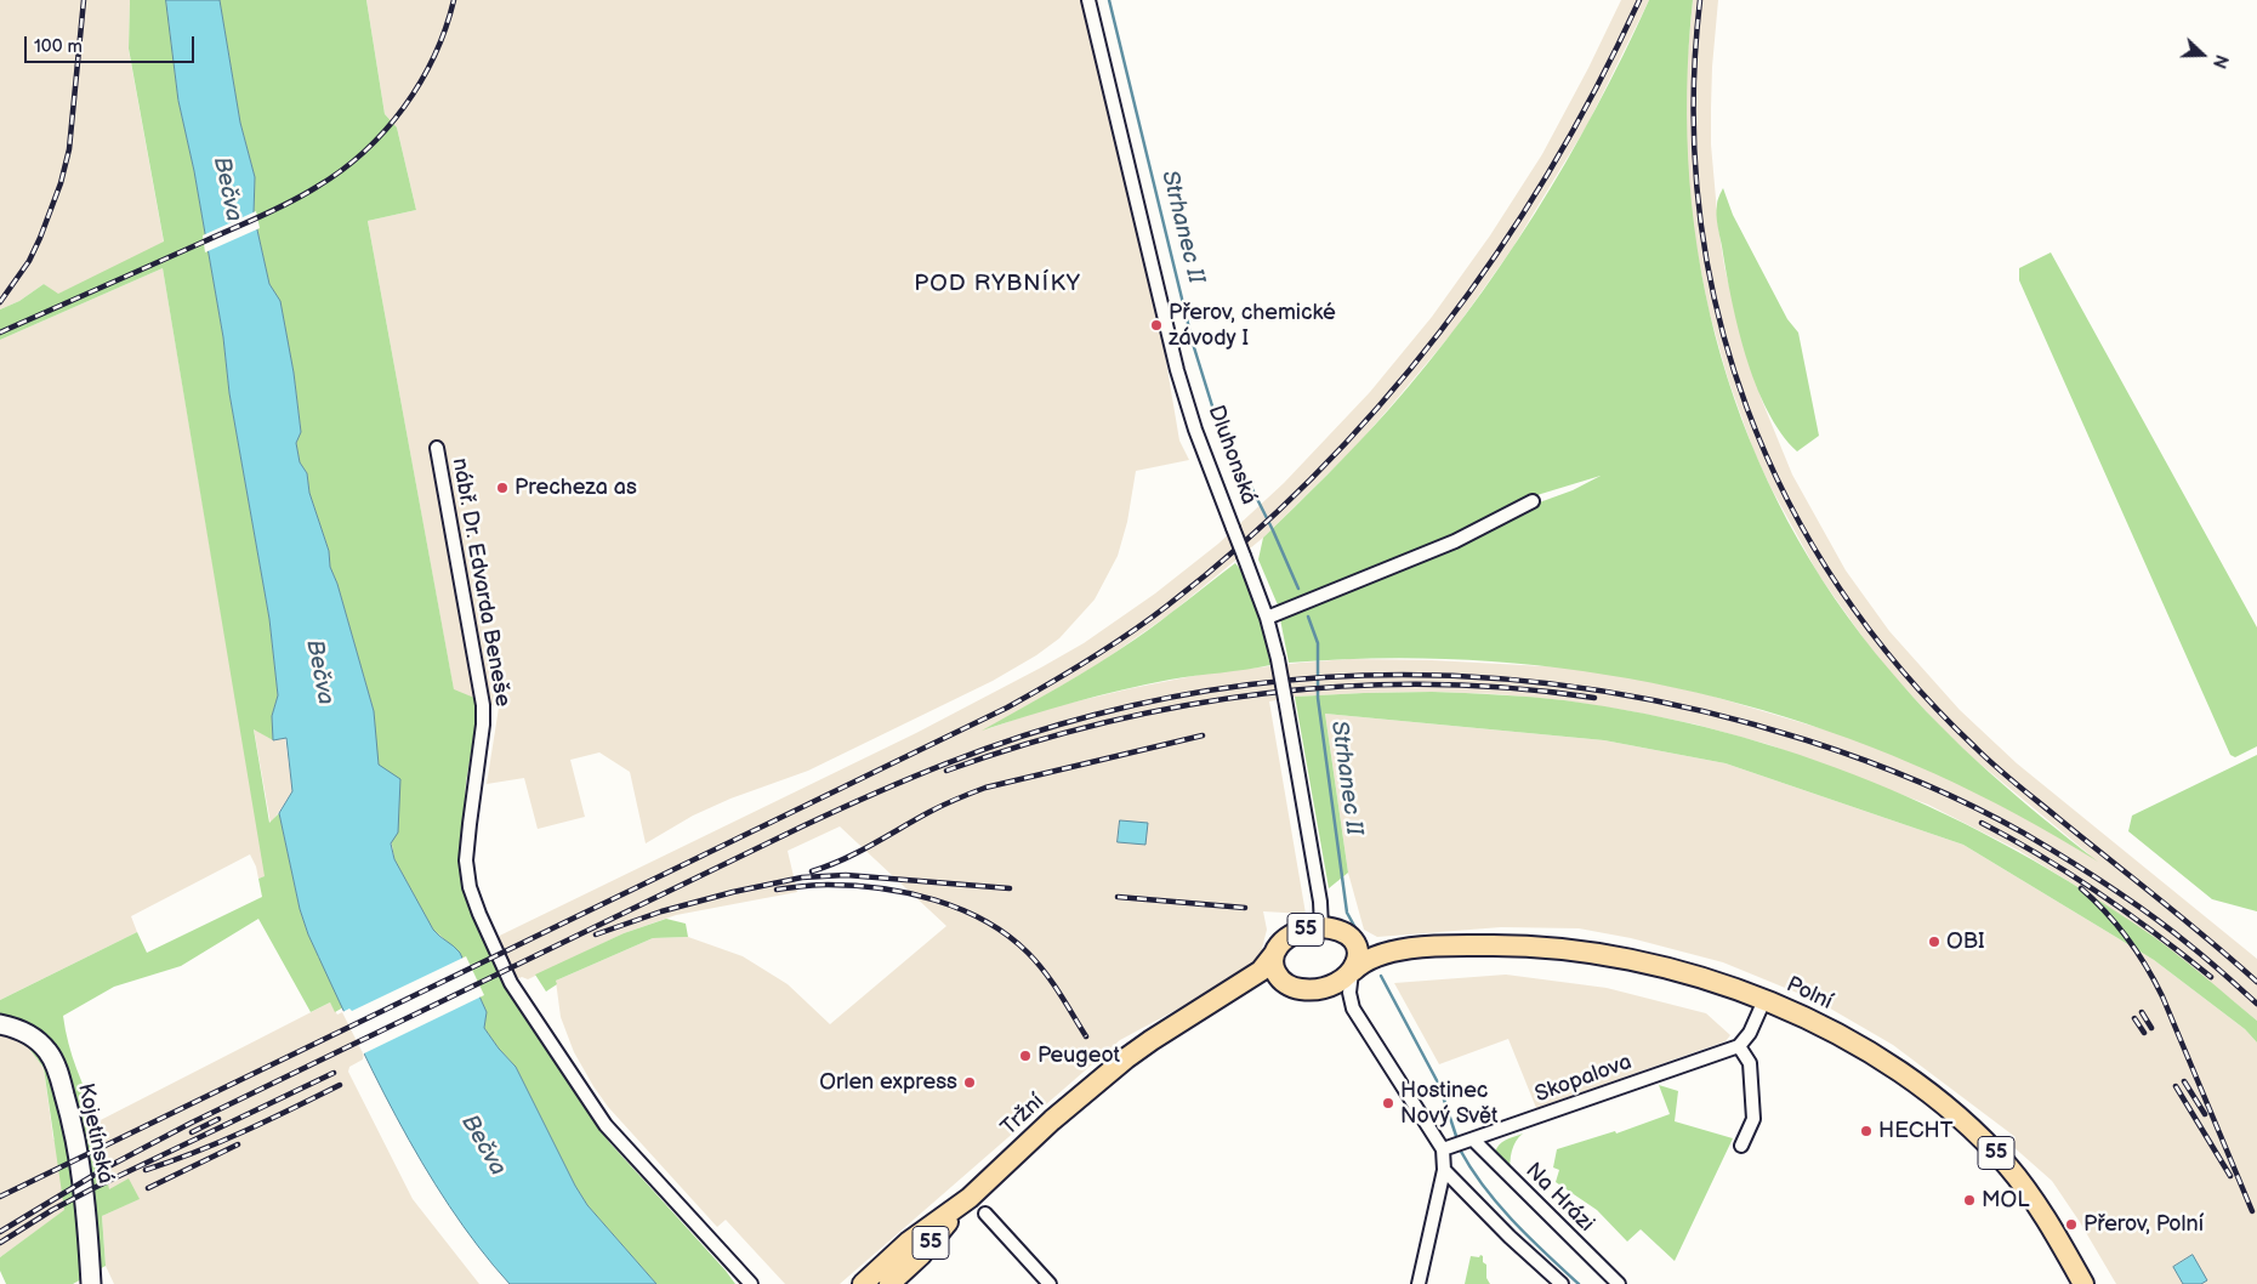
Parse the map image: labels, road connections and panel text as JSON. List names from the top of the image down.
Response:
{
  "streets": {
    "main road": [
      "55",
      "Polní",
      "Tržní",
      "Kojetínská"
    ],
    "street": [
      "Dluhonská",
      "nábř. Dr. Edvarda Beneše",
      "Skopalova",
      "Na Hrázi"
    ]
  },
  "crossings": [
    ["Dluhonská", "55"],
    ["Dluhonská", "Polní"],
    ["Dluhonská", "Tržní"],
    ["55", "Polní"],
    ["55", "Tržní"],
    ["Polní", "Tržní"],
    ["Skopalova", "Na Hrázi"]
  ],
  "districts": ["POD RYBNÍKY"],
  "water": ["Bečva", "Strhanec II"],
  "places": [
    "Přerov, chemické závody I",
    "Precheza as",
    "OBI",
    "Peugeot",
    "Orlen express",
    "Hostinec Nový Svět",
    "HECHT",
    "MOL",
    "Přerov, Polní"
  ],
  "scale_bar": "100 m",
  "north": "right"
}
